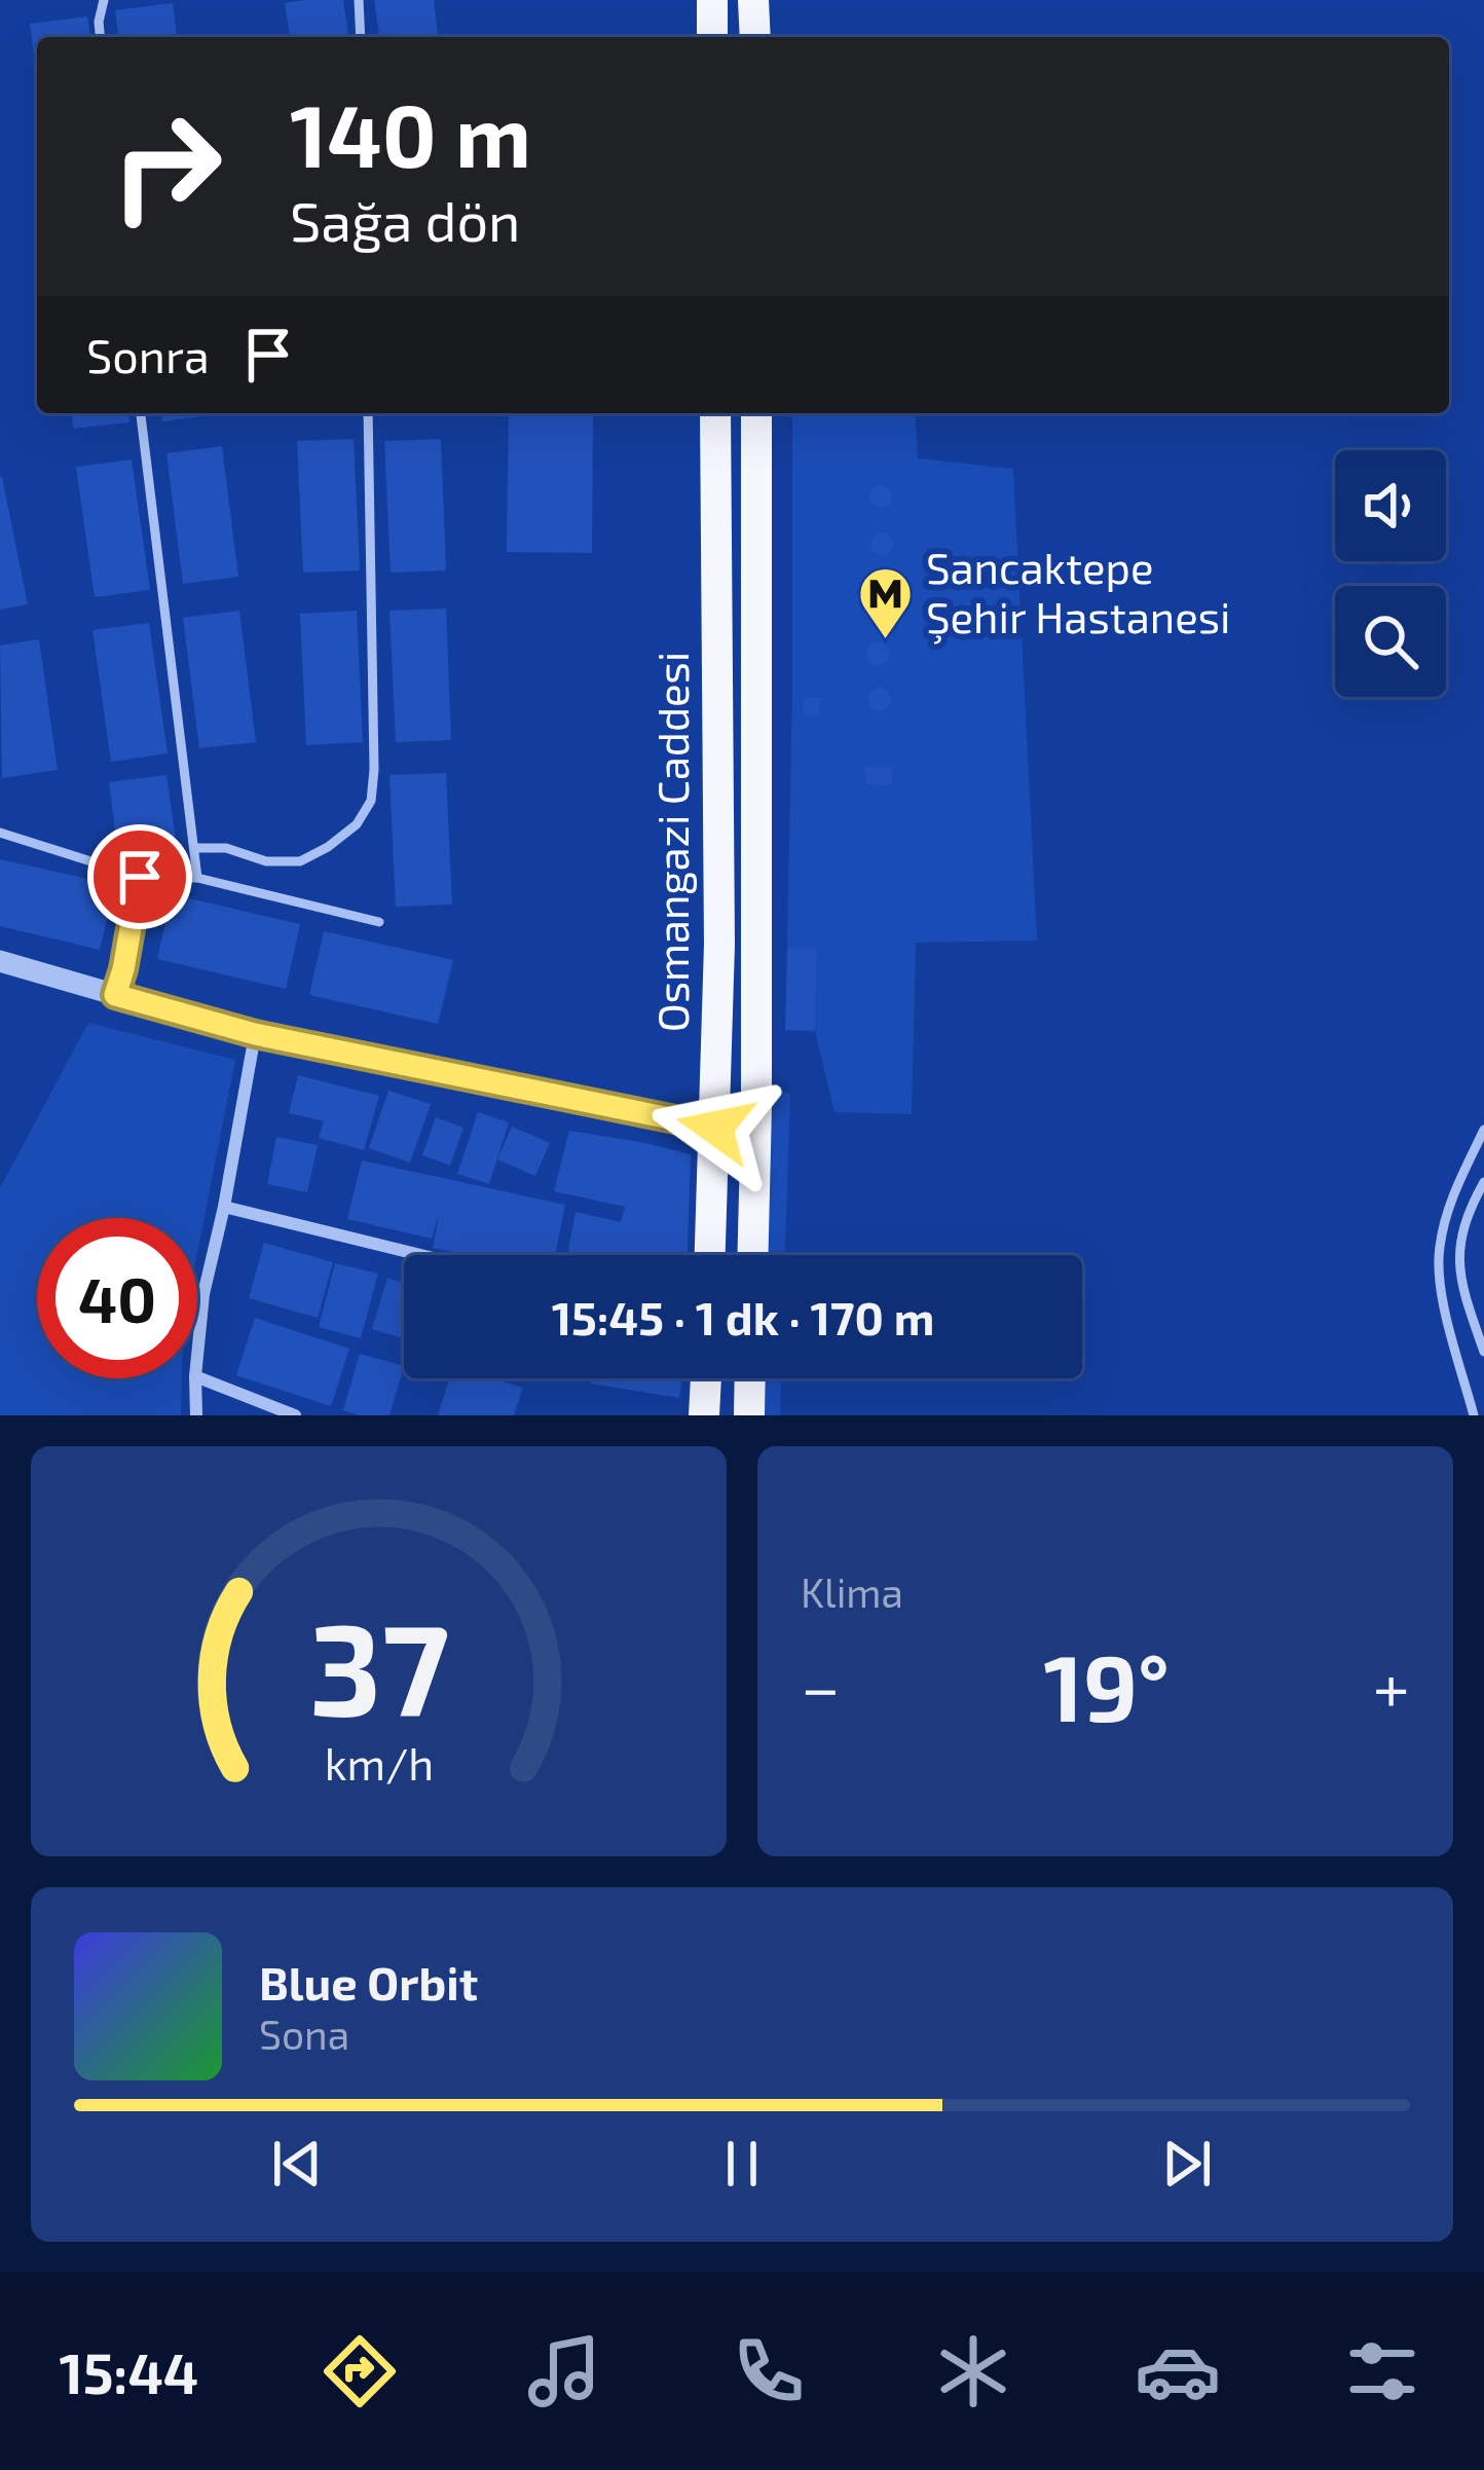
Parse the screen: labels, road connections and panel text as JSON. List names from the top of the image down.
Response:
{
  "streets": {
    "main road": ["Osmangazi Caddesi"]
  },
  "places": {
    "metro station": ["Sancaktepe Şehir Hastanesi"]
  },
  "page": {
    "turn": ["140 m", "Sağa dön"],
    "then": "Sonra",
    "limit": "40",
    "trip": "15:45 · 1 dk · 170 m",
    "tile": "Klima",
    "heat": ["−", "19°", "+"],
    "song": ["Blue Orbit", "Sona"],
    "tabs": "15:44",
    "gauge": ["37", "km/h"]
  }
}
